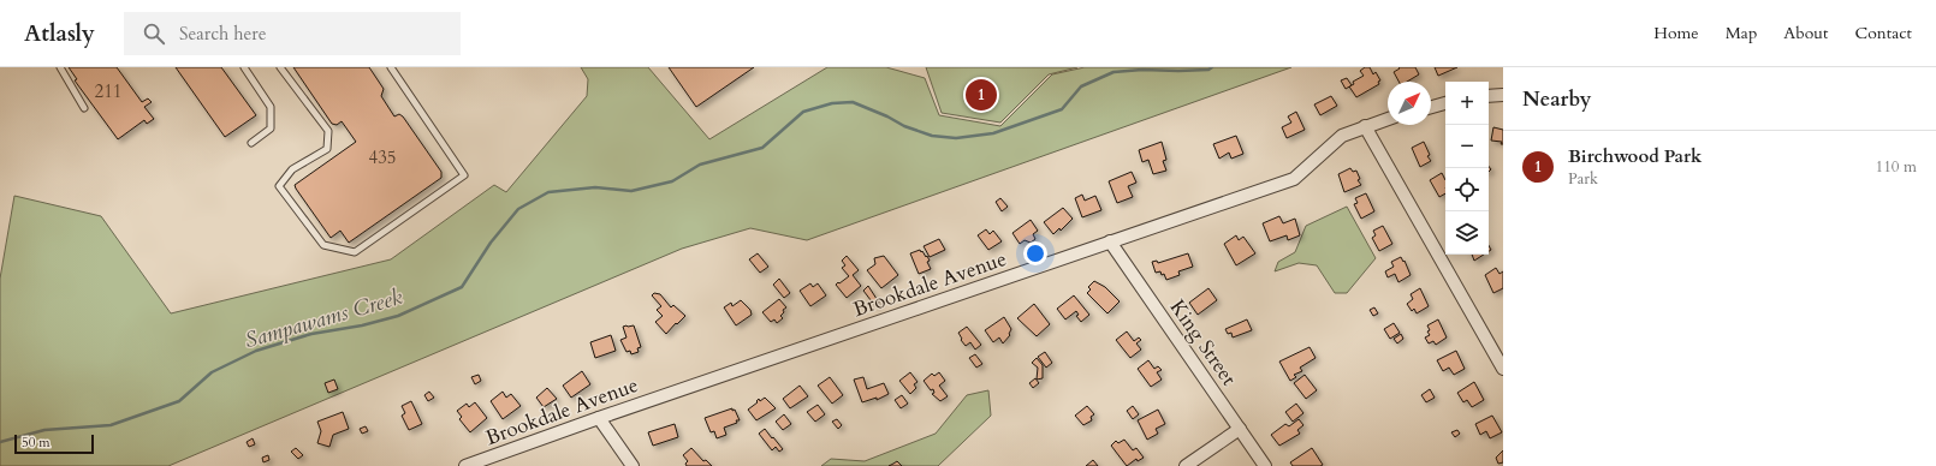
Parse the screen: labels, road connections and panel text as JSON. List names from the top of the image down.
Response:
{
  "streets": {
    "street": ["Brookdale Avenue", "King Street"]
  },
  "crossings": [
    ["Brookdale Avenue", "King Street"]
  ],
  "water": ["Sampawams Creek"],
  "house_numbers": ["211", "435"],
  "scale_bar": "50 m",
  "north": "top right",
  "page": {
    "header": "Atlasly",
    "search": "Search here",
    "nav": [
      "Home",
      "Map",
      "About",
      "Contact"
    ],
    "heading": "Nearby",
    "pins": "1",
    "map_buttons": ["+", "−"],
    "list": [
      {
        "mark": "1",
        "name": "Birchwood Park",
        "note": "Park",
        "value": "110 m"
      }
    ],
    "scale": "50 m"
  }
}
